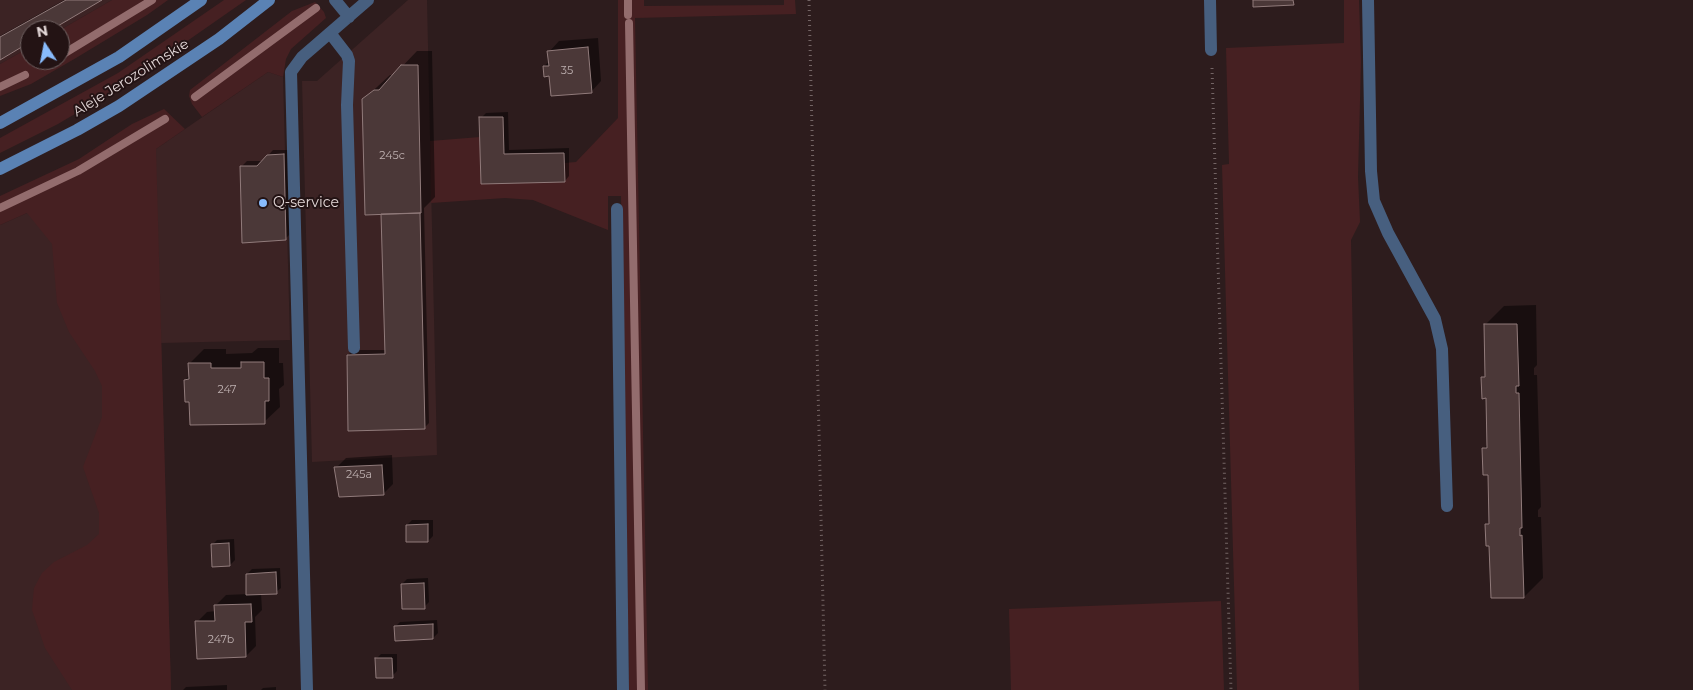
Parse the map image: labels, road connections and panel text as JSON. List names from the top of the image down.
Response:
{
  "streets": {
    "main road": ["Aleje Jerozolimskie"]
  },
  "places": ["Q-service"],
  "house_numbers": [
    "35",
    "245c",
    "247",
    "245a",
    "247b"
  ],
  "north": "top"
}
